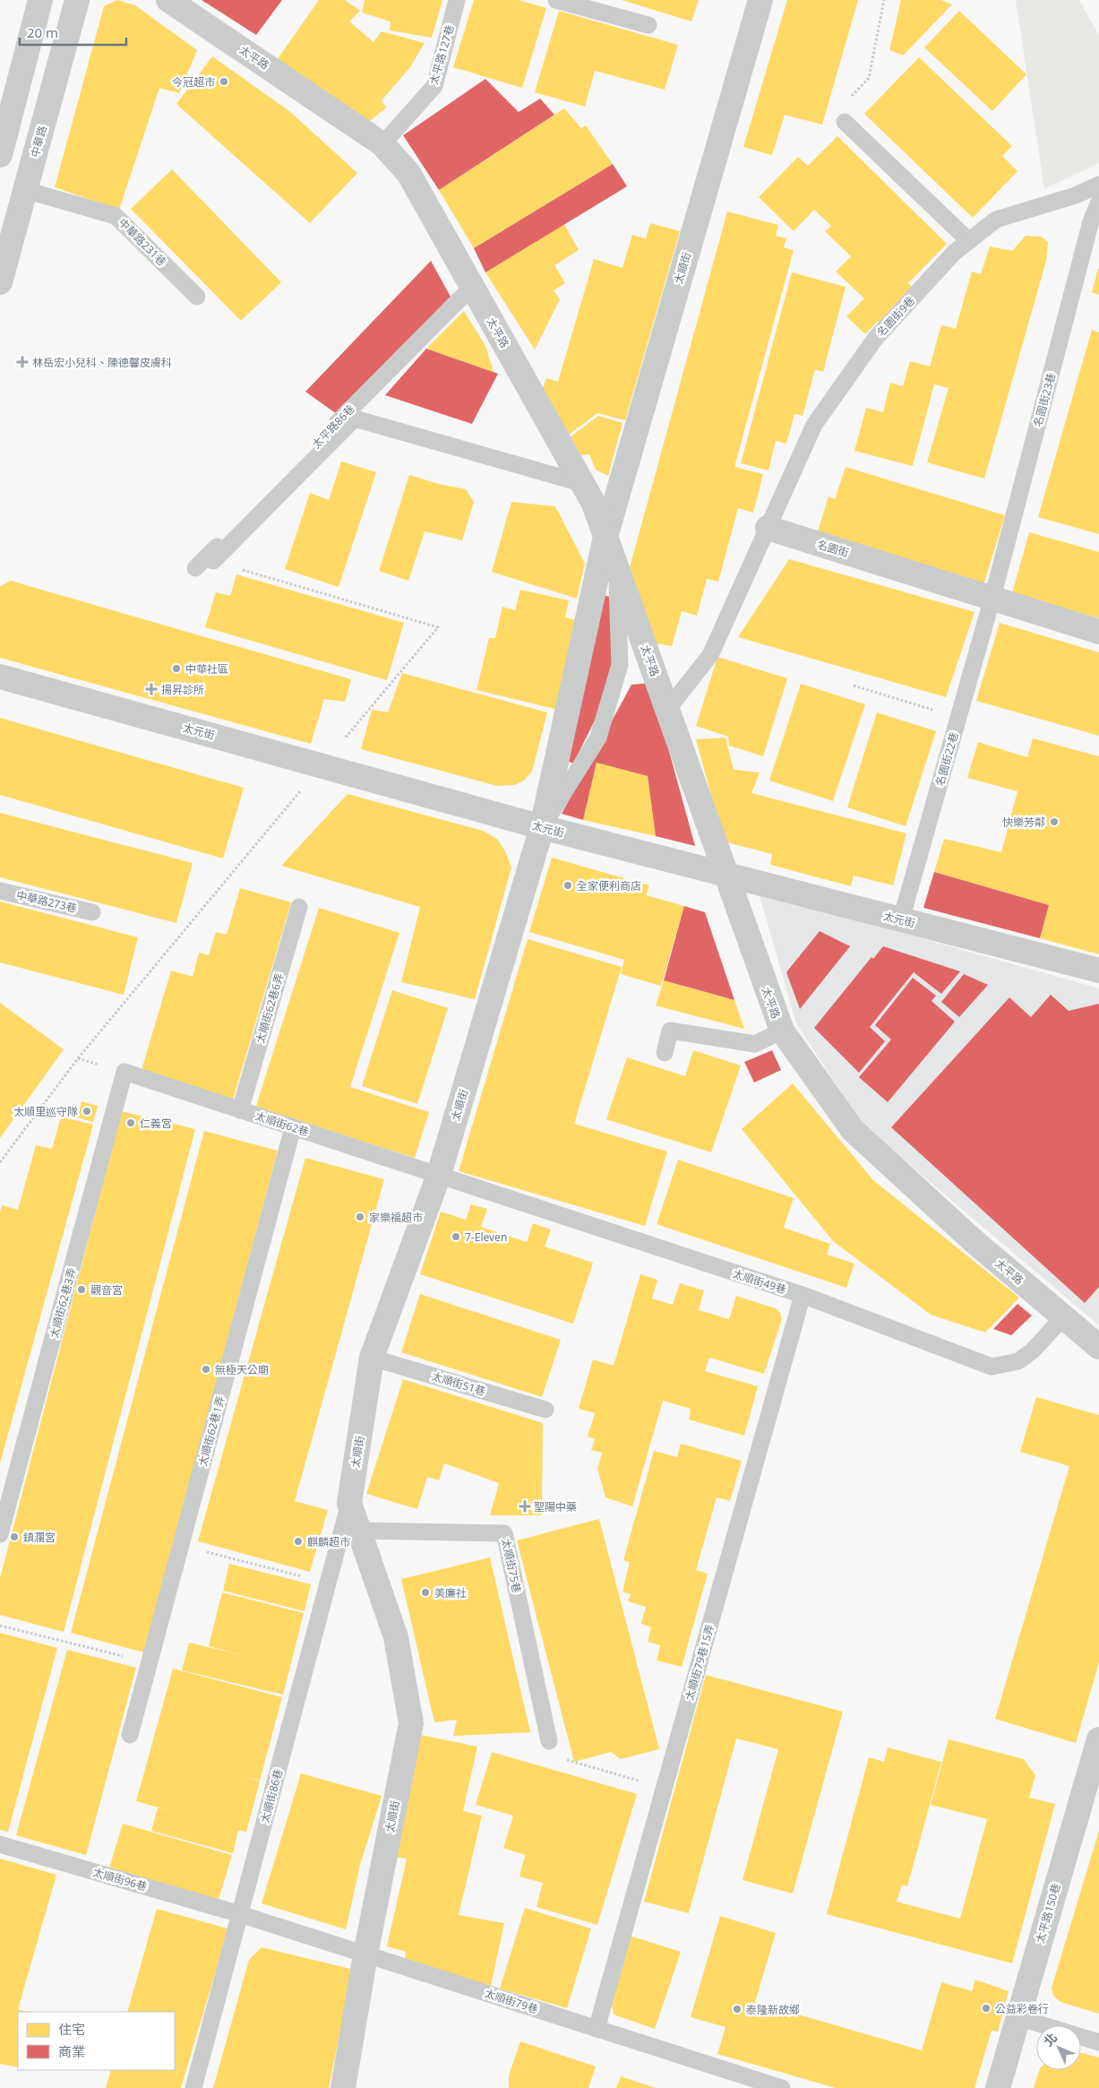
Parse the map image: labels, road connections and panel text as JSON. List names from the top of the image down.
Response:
{
  "streets": {
    "street": [
      "太平路",
      "中華路",
      "太順街",
      "名園街",
      "太元街",
      "太平路150巷"
    ],
    "lane": [
      "太平路127巷",
      "中華路231巷",
      "名園街9巷",
      "名園街23巷",
      "太平路86巷",
      "名園街22巷",
      "中華路273巷",
      "太順街62巷6弄",
      "太順街62巷",
      "太順街49巷",
      "太順街62巷3弄",
      "太順街51巷",
      "太順街62巷1弄",
      "太順街75巷",
      "太順街79巷15弄",
      "太順街86巷",
      "太順街96巷",
      "太順街79巷"
    ]
  },
  "crossings": [
    ["太平路127巷", "太平路"],
    ["太平路", "太順街"],
    ["太平路", "太平路86巷"],
    ["太平路", "太元街"],
    ["太平路", "太順街49巷"],
    ["中華路", "中華路231巷"],
    ["太順街", "太元街"],
    ["太順街", "太順街62巷"],
    ["太順街", "太順街49巷"],
    ["太順街", "太順街51巷"],
    ["太順街", "太順街75巷"],
    ["太順街", "太順街86巷"],
    ["太順街", "太順街79巷"],
    ["名園街9巷", "名園街"],
    ["名園街23巷", "名園街"],
    ["名園街23巷", "名園街22巷"],
    ["名園街", "名園街22巷"],
    ["太元街", "名園街22巷"],
    ["太順街62巷6弄", "太順街62巷"],
    ["太順街62巷", "太順街49巷"],
    ["太順街62巷", "太順街62巷3弄"],
    ["太順街62巷", "太順街62巷1弄"],
    ["太順街49巷", "太順街79巷15弄"],
    ["太順街79巷15弄", "太順街79巷"],
    ["太順街86巷", "太順街96巷"],
    ["太順街86巷", "太順街79巷"],
    ["太順街96巷", "太順街79巷"]
  ],
  "places": {
    "other": [
      "今冠超市",
      "中華社區",
      "快樂芳鄰",
      "全家便利商店",
      "太順里巡守隊",
      "仁義宮",
      "家樂福超市",
      "7-Eleven",
      "觀音宮",
      "無極天公廟",
      "鎮瀾宮",
      "麒麟超市",
      "美廉社",
      "公益彩卷行",
      "泰隆新故鄉"
    ],
    "health": ["林岳宏小兒科、陳德馨皮膚科", "揚昇診所", "聖陽中藥"]
  },
  "legend": ["住宅", "商業"],
  "scale_bar": "20 m",
  "north": "top left"
}
